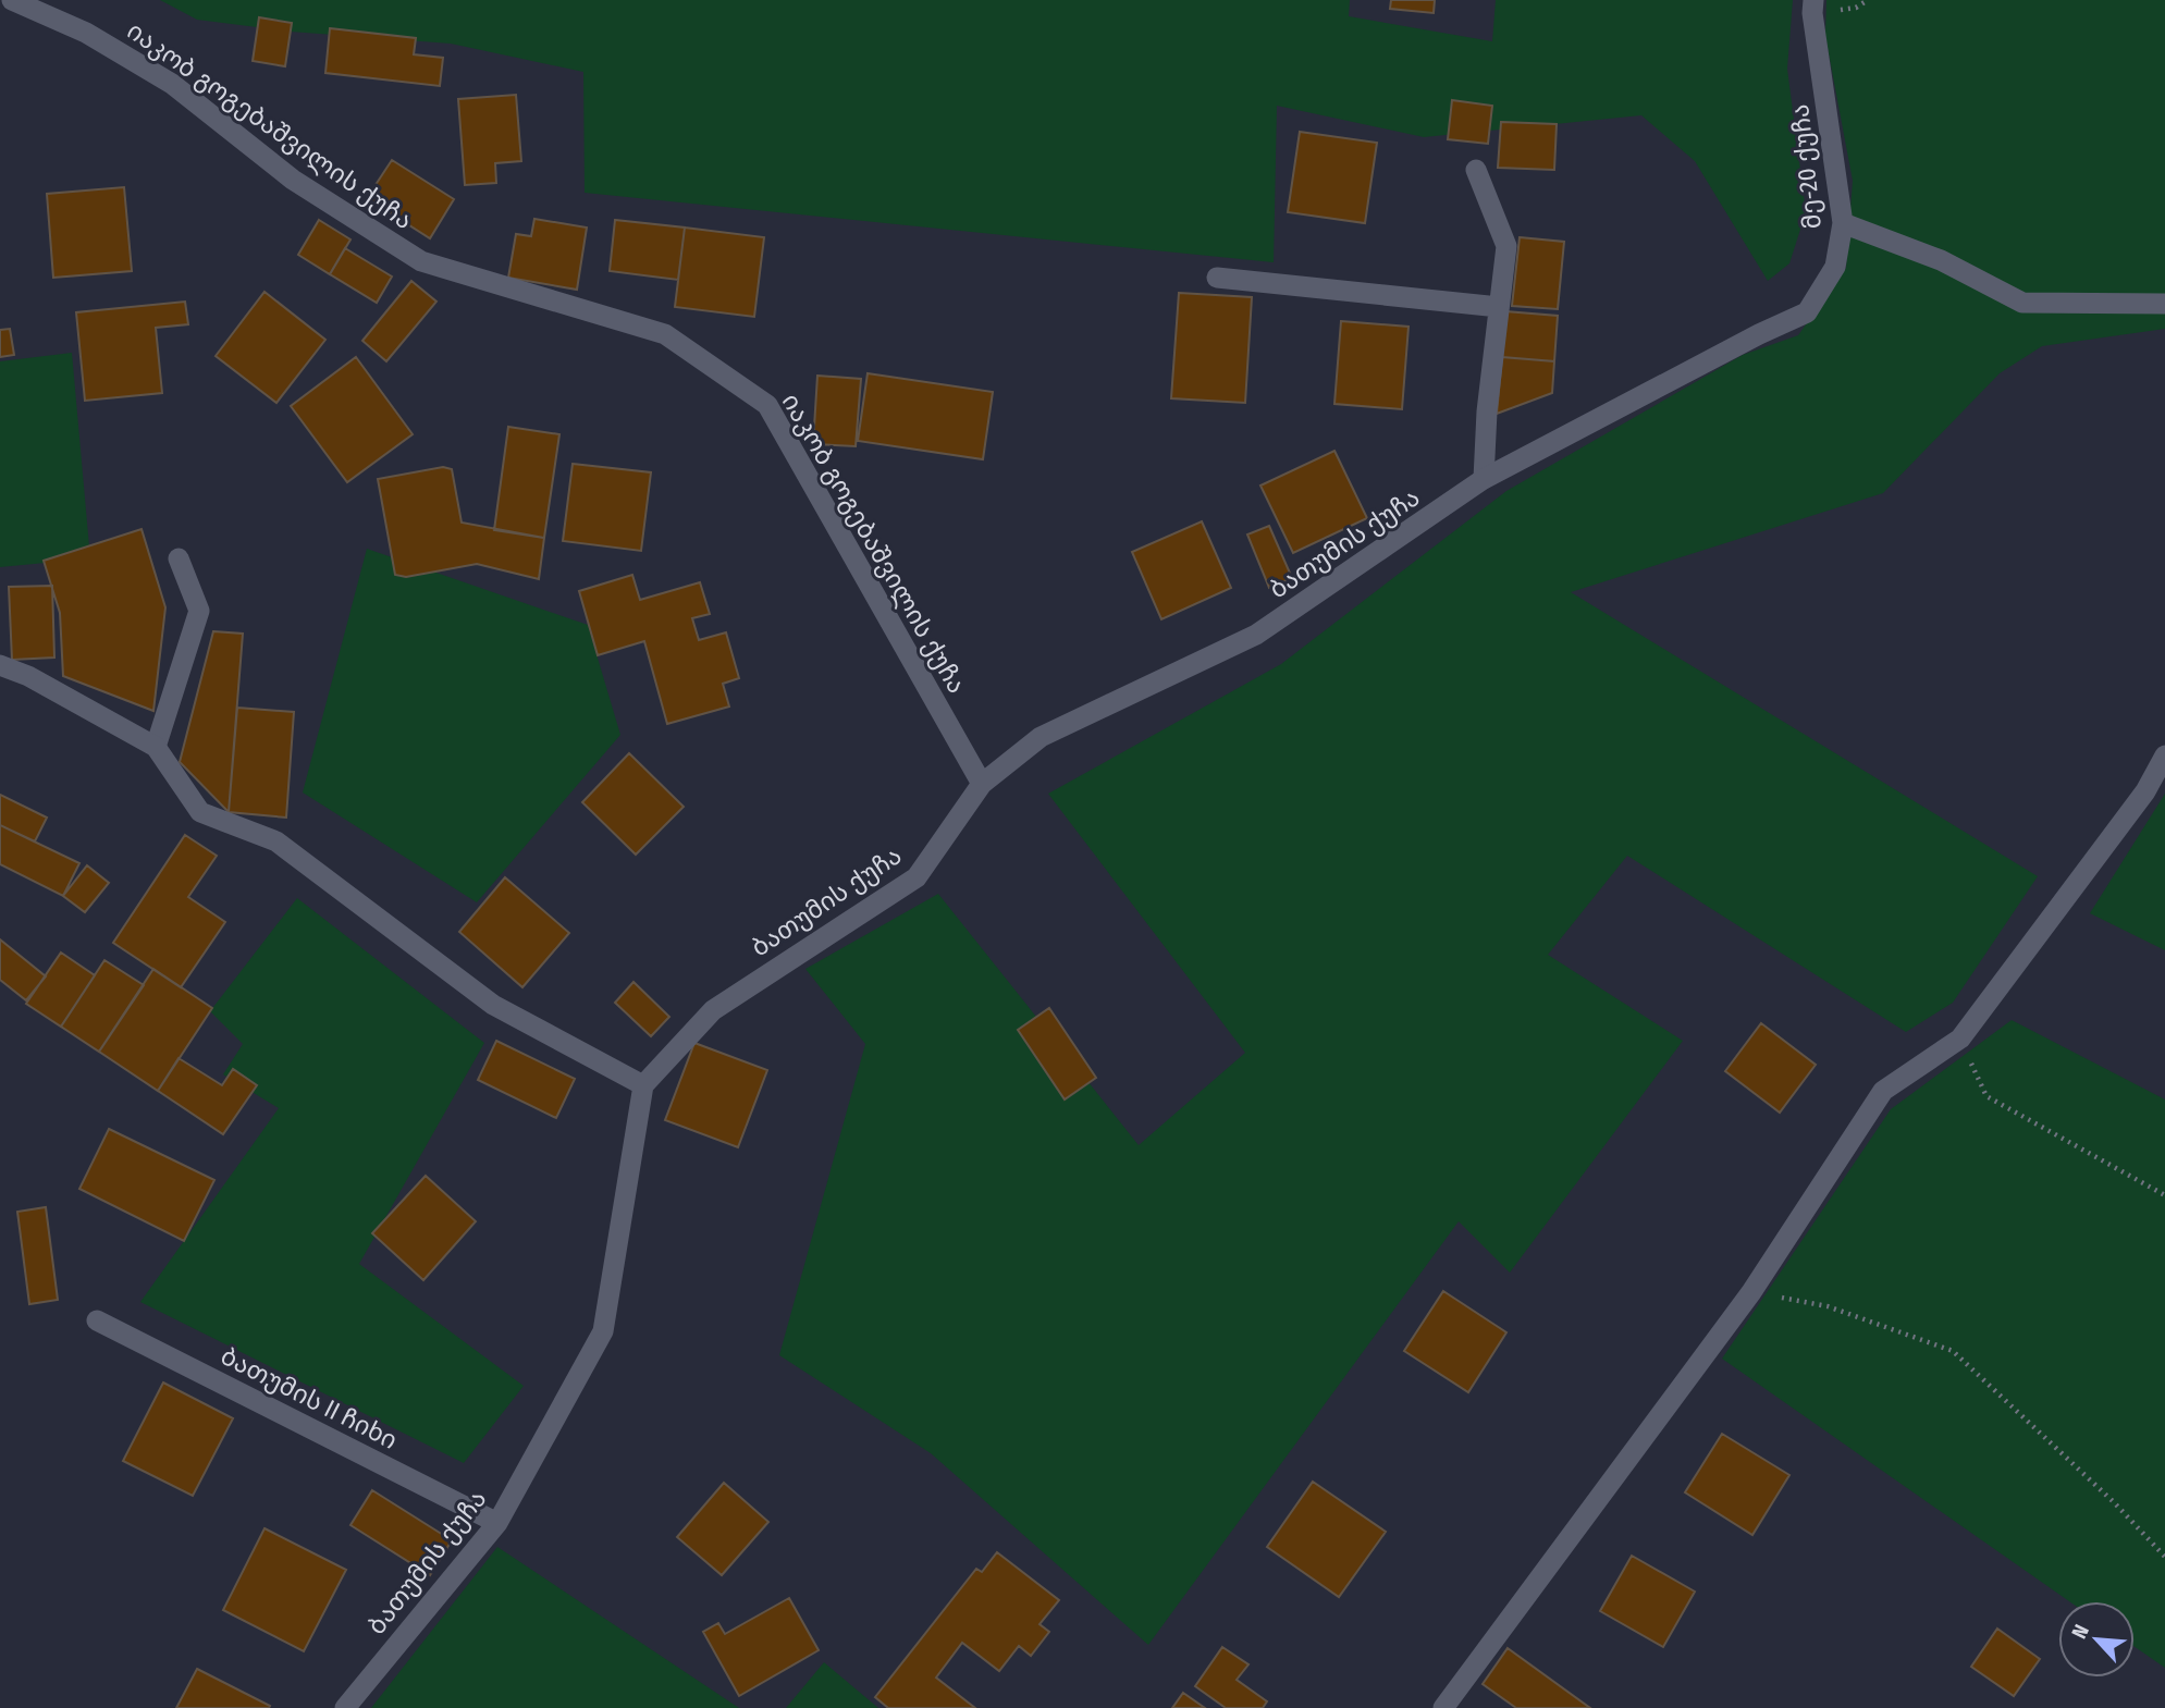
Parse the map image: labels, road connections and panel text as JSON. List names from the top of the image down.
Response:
{
  "streets": {
    "street": [
      "იაკობ გოგებაშვილის ქუჩა",
      "მე-20 ქუჩა",
      "ბათუმის ქუჩა",
      "ბათუმის II ჩიხი"
    ]
  },
  "crossings": [
    ["იაკობ გოგებაშვილის ქუჩა", "ბათუმის ქუჩა"],
    ["მე-20 ქუჩა", "ბათუმის ქუჩა"],
    ["ბათუმის ქუჩა", "ბათუმის II ჩიხი"]
  ],
  "north": "top left"
}
